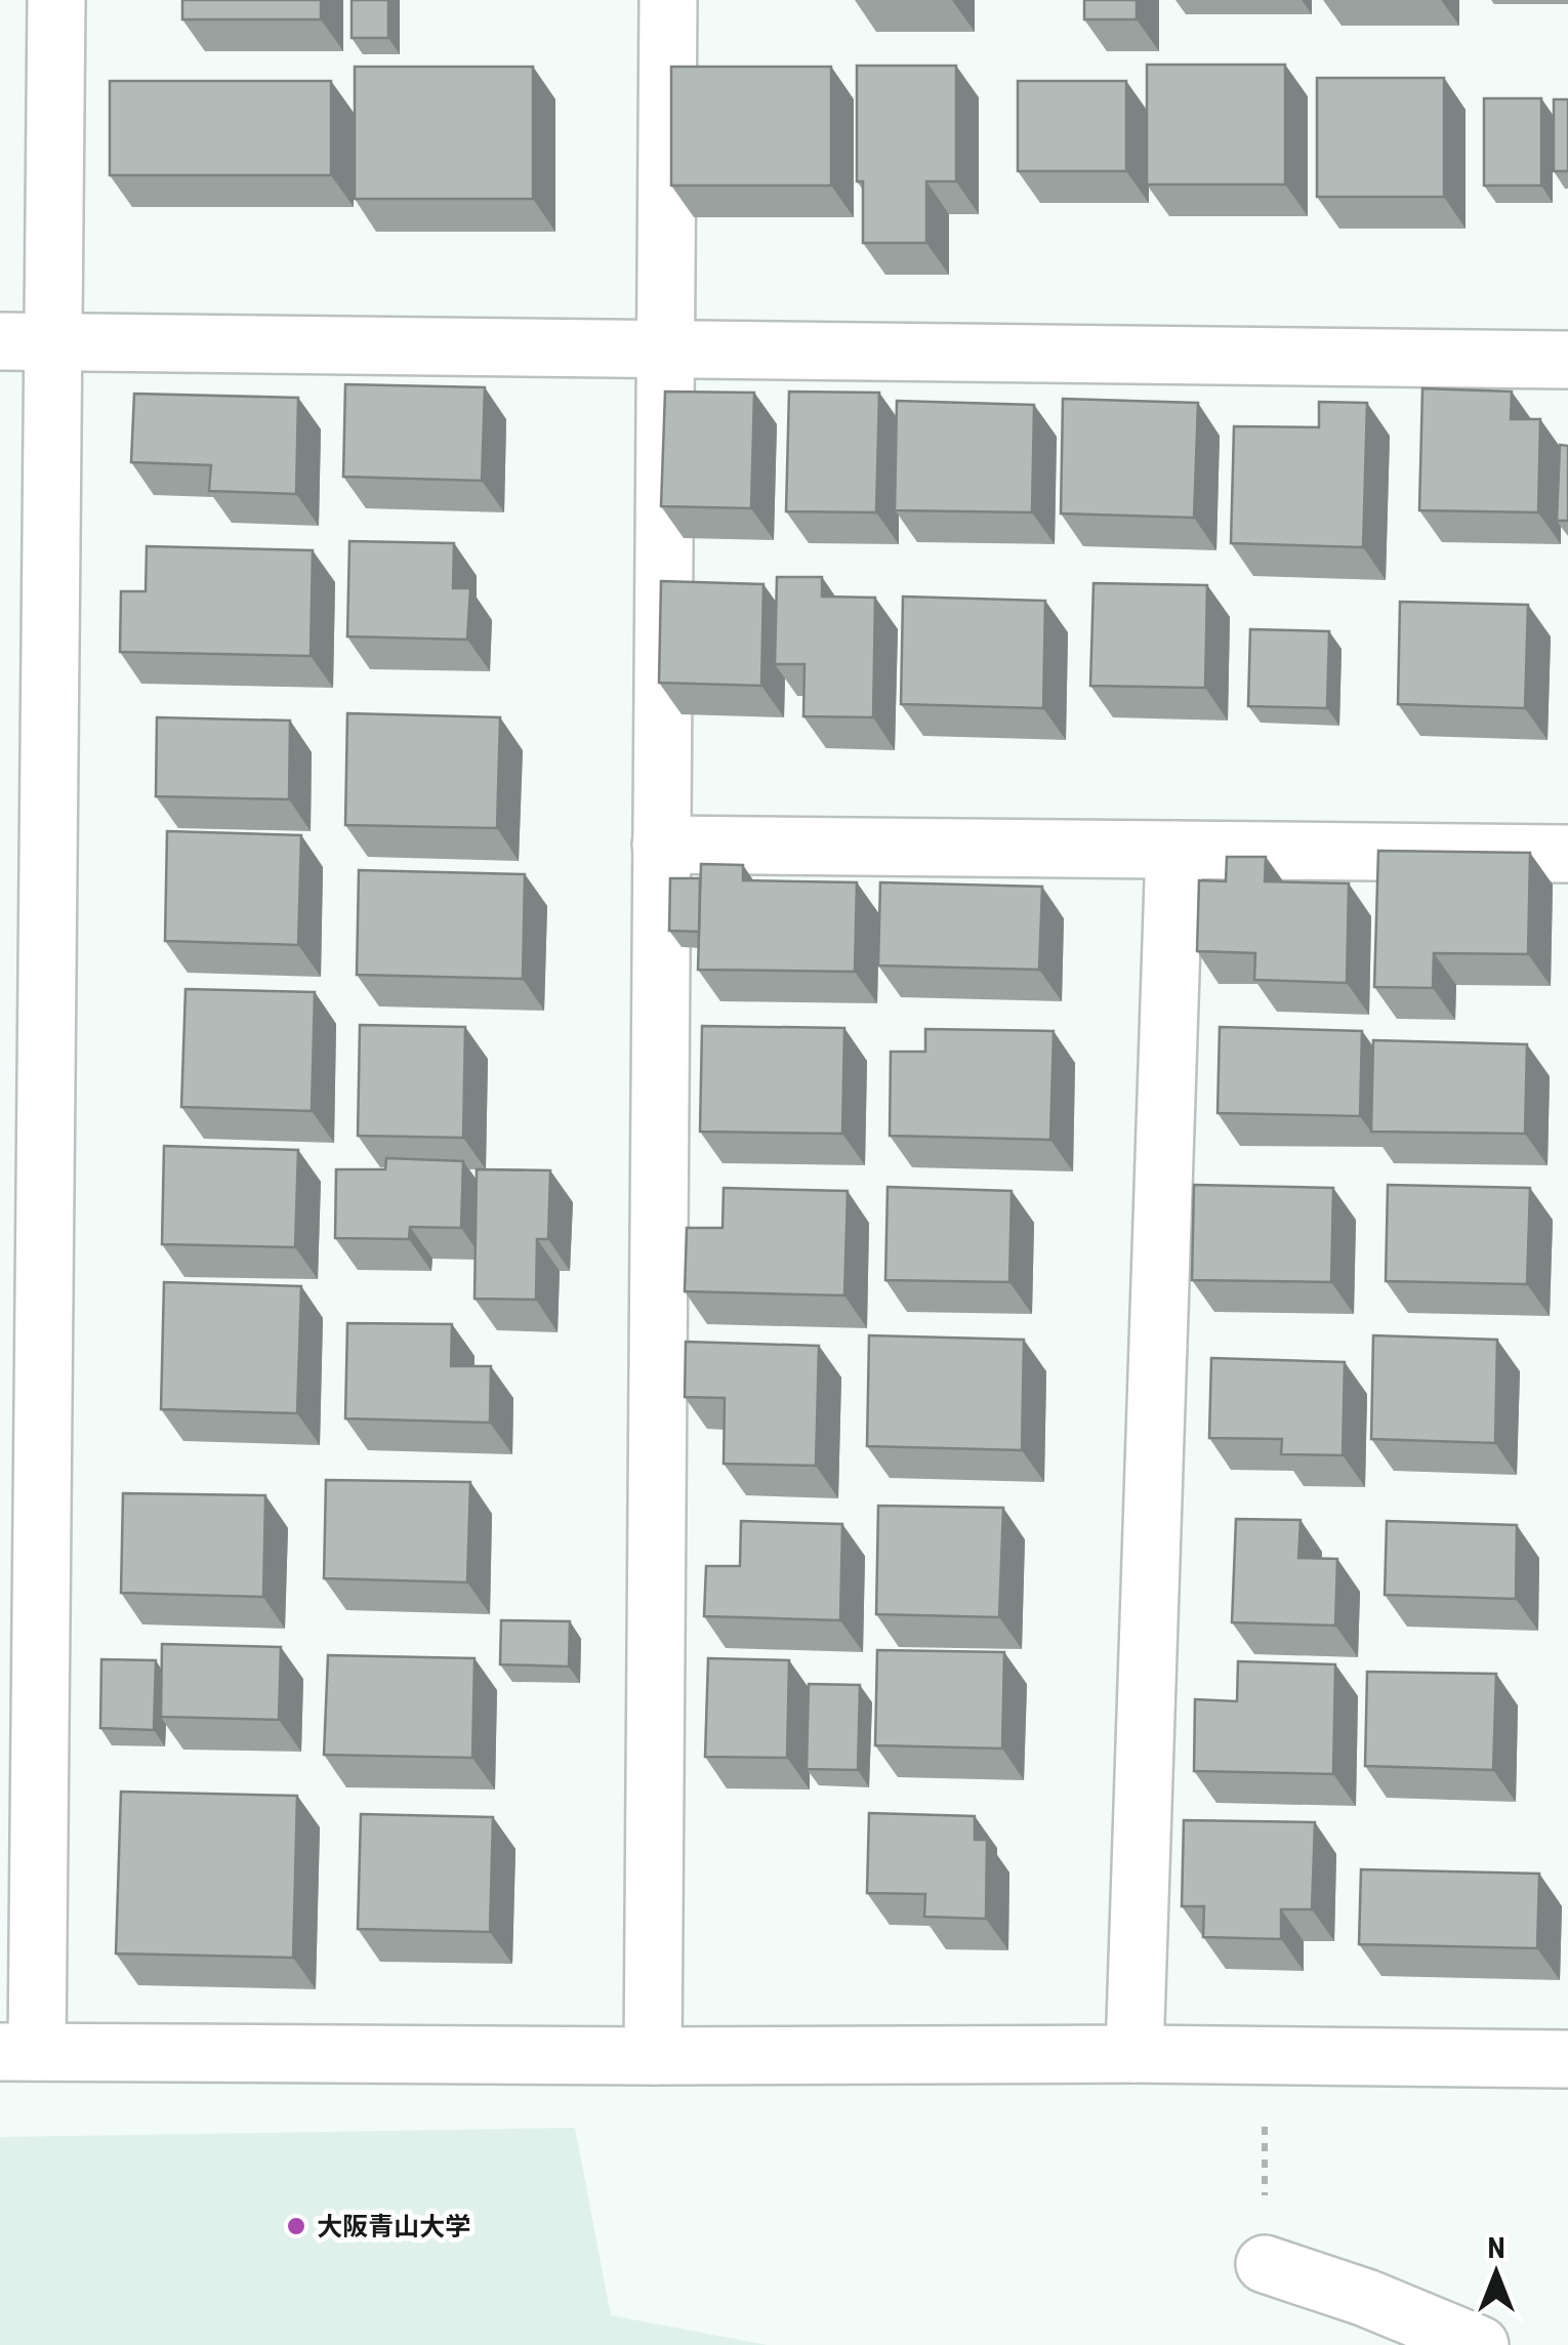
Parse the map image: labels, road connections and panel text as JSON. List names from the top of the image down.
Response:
{
  "places": ["大阪青山大学"],
  "north": "top"
}
